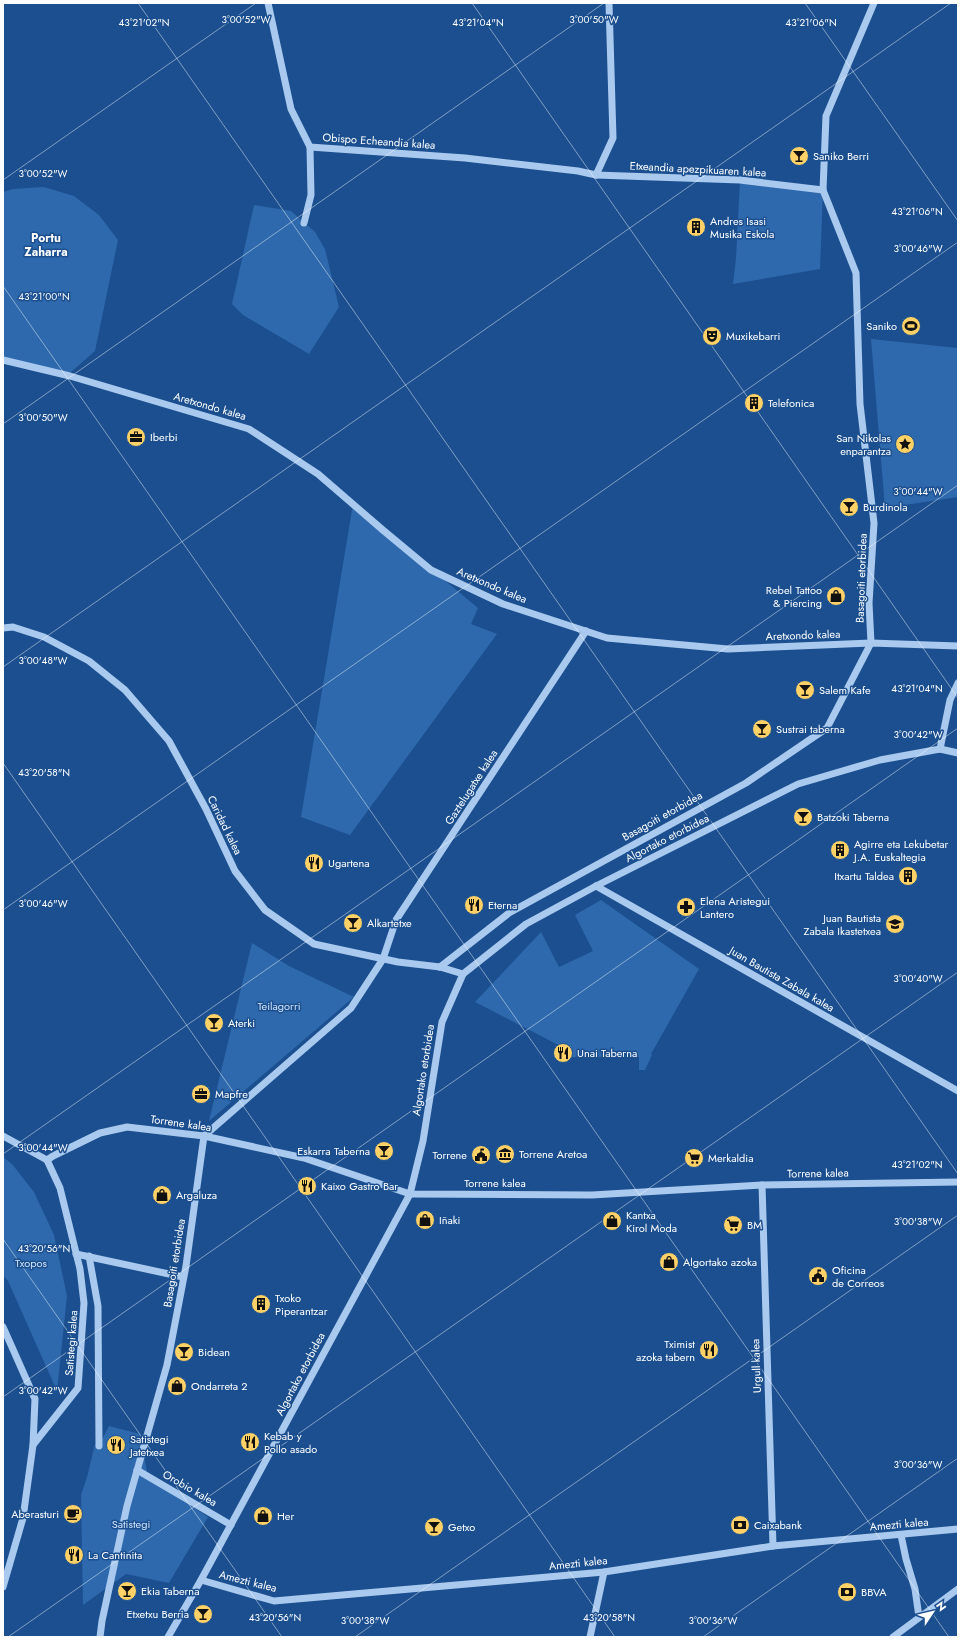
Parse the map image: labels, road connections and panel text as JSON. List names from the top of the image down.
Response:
{
  "streets": {
    "street": [
      "Obispo Echeandia kalea",
      "Etxeandia apezpikuaren kalea",
      "Aretxondo kalea",
      "Basagoiti etorbidea",
      "Gaztelugatxe kalea",
      "Caridad kalea",
      "Algortako etorbidea",
      "Juan Bautista Zabala kalea",
      "Torrene kalea",
      "Satistegi kalea",
      "Urgull kalea",
      "Orobio kalea",
      "Amezti kalea"
    ]
  },
  "crossings": [
    ["Obispo Echeandia kalea", "Etxeandia apezpikuaren kalea"],
    ["Etxeandia apezpikuaren kalea", "Basagoiti etorbidea"],
    ["Aretxondo kalea", "Basagoiti etorbidea"],
    ["Aretxondo kalea", "Gaztelugatxe kalea"],
    ["Basagoiti etorbidea", "Caridad kalea"],
    ["Basagoiti etorbidea", "Torrene kalea"],
    ["Basagoiti etorbidea", "Orobio kalea"],
    ["Gaztelugatxe kalea", "Caridad kalea"],
    ["Caridad kalea", "Algortako etorbidea"],
    ["Algortako etorbidea", "Juan Bautista Zabala kalea"],
    ["Algortako etorbidea", "Torrene kalea"],
    ["Algortako etorbidea", "Orobio kalea"],
    ["Algortako etorbidea", "Amezti kalea"],
    ["Torrene kalea", "Satistegi kalea"],
    ["Torrene kalea", "Urgull kalea"],
    ["Urgull kalea", "Amezti kalea"]
  ],
  "districts": ["Portu Zaharra"],
  "parks": ["Teilagorri", "Txopos", "Satistegi"],
  "places": {
    "bar": [
      "Saniko Berri",
      "Burdinola",
      "Salem Kafe",
      "Sustrai taberna",
      "Batzoki Taberna",
      "Alkartetxe",
      "Aterki",
      "Eskarra Taberna",
      "Bidean",
      "Getxo",
      "Ekia Taberna",
      "Etxetxu Berria"
    ],
    "building": [
      "Andres Isasi Musika Eskola",
      "Telefonica",
      "Agirre eta Lekubetar J.A. Euskaltegia",
      "Itxartu Taldea",
      "Txoko Piperantzar"
    ],
    "sports": ["Saniko"],
    "theatre": ["Muxikebarri"],
    "office": ["Iberbi", "Mapfre"],
    "place": ["San Nikolas enparantza"],
    "shop": [
      "Rebel Tattoo & Piercing",
      "Argaluza",
      "Iñaki",
      "Kantxa Kirol Moda",
      "Algortako azoka",
      "Ondarreta 2",
      "Her"
    ],
    "restaurant": [
      "Ugartena",
      "Eterna",
      "Unai Taberna",
      "Kaixo Gastro Bar",
      "Tximist azoka tabern",
      "Kebab y Pollo asado",
      "Satistegi Jatetxea",
      "La Cantinita"
    ],
    "pharmacy": ["Elena Aristegui Lantero"],
    "school or university": ["Juan Bautista Zabala Ikastetxea"],
    "museum": ["Torrene Aretoa"],
    "public building": ["Torrene", "Oficina de Correos"],
    "supermarket": ["Merkaldia", "BM"],
    "cafe": ["Aberasturi"],
    "bank": ["Caixabank", "BBVA"]
  },
  "north": "top right",
  "coordinates": [
    "3°00'52\"W",
    "3°00'50\"W",
    "43°21'02\"N",
    "43°21'04\"N",
    "43°21'06\"N",
    "3°00'46\"W",
    "43°21'00\"N",
    "3°00'44\"W",
    "3°00'48\"W",
    "3°00'42\"W",
    "43°20'58\"N",
    "3°00'40\"W",
    "3°00'38\"W",
    "43°20'56\"N",
    "3°00'36\"W"
  ]
}
